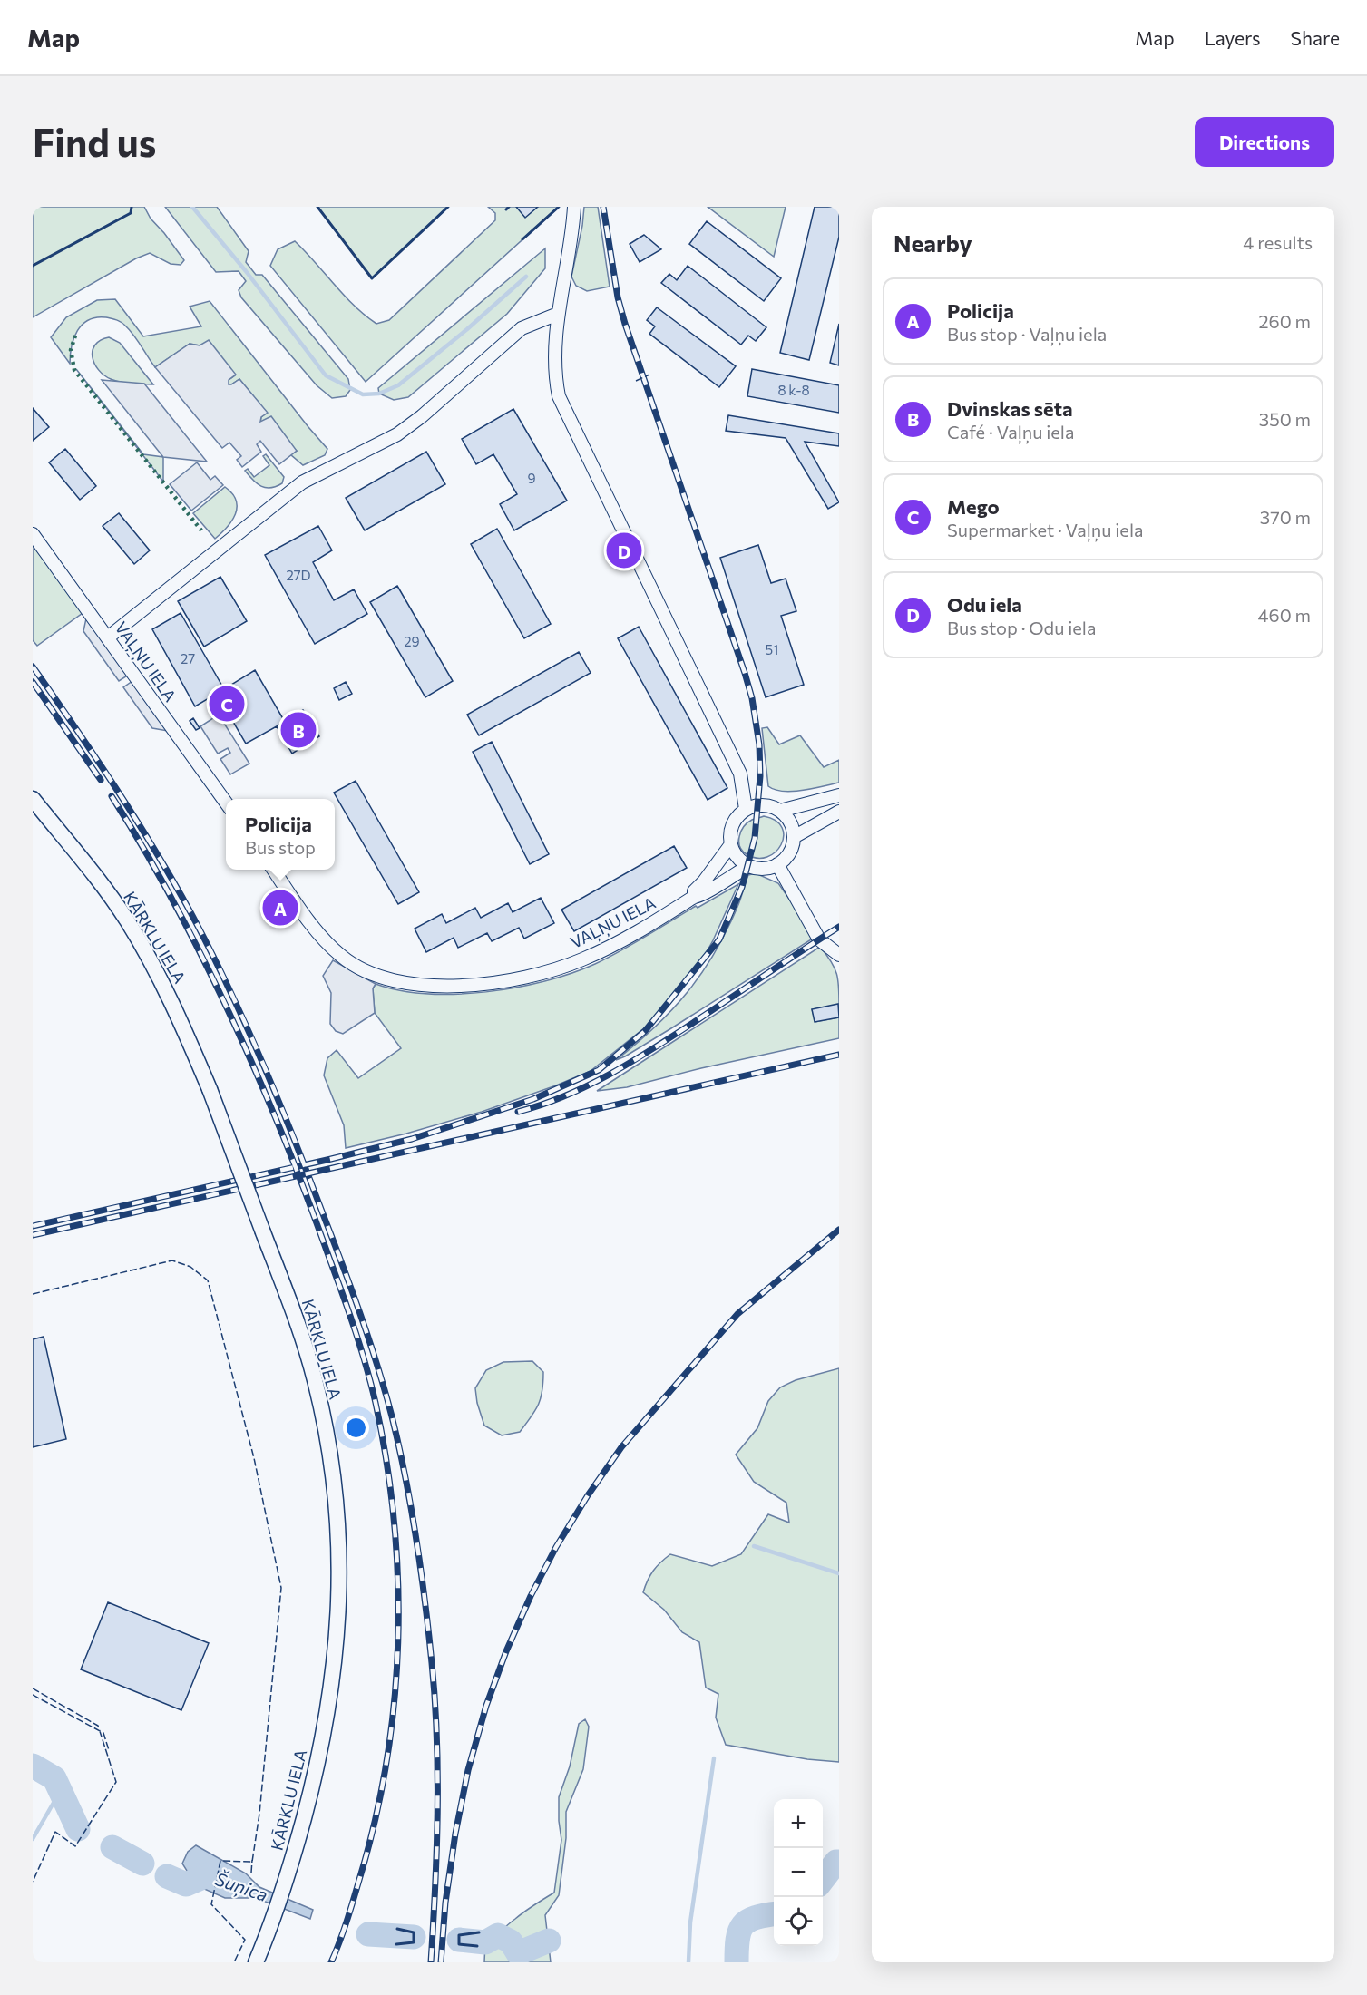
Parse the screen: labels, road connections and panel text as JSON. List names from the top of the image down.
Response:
{
  "streets": {
    "street": ["VAĻŅU IELA", "KĀRKLU IELA"]
  },
  "water": ["Šuņica"],
  "house_numbers": [
    "8 k-8",
    "9",
    "27D",
    "29",
    "51",
    "27"
  ],
  "page": {
    "header": "Map",
    "nav": ["Map", "Layers", "Share"],
    "buttons": "Directions",
    "title": "Find us",
    "heading": ["Nearby", "4 results"],
    "list": [
      {
        "mark": "A",
        "name": "Policija",
        "note": "Bus stop · Vaļņu iela",
        "value": "260 m"
      },
      {
        "mark": "B",
        "name": "Dvinskas sēta",
        "note": "Café · Vaļņu iela",
        "value": "350 m"
      },
      {
        "mark": "C",
        "name": "Mego",
        "note": "Supermarket · Vaļņu iela",
        "value": "370 m"
      },
      {
        "mark": "D",
        "name": "Odu iela",
        "note": "Bus stop · Odu iela",
        "value": "460 m"
      }
    ],
    "pins": [
      "D",
      "C",
      "B",
      "A"
    ],
    "popup": ["Policija", "Bus stop"],
    "map_buttons": ["+", "−"]
  }
}
